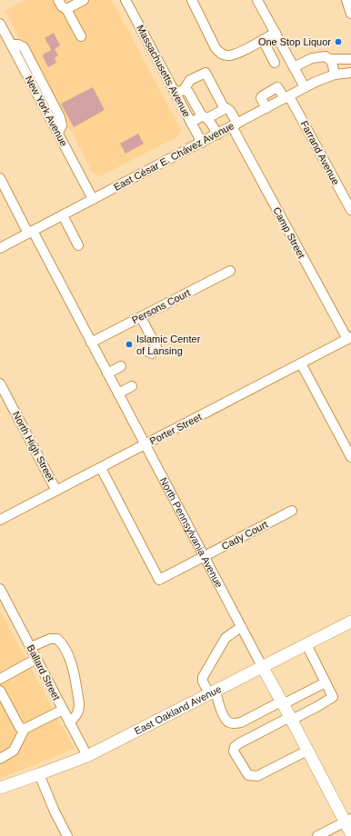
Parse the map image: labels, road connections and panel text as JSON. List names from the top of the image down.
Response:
{
  "streets": {
    "main road": ["North Pennsylvania Avenue", "East Oakland Avenue"],
    "street": [
      "Massachusetts Avenue",
      "New York Avenue",
      "Farrand Avenue",
      "East César E. Chávez Avenue",
      "Camp Street",
      "Persons Court",
      "Porter Street",
      "North High Street",
      "Cady Court",
      "Ballard Street"
    ]
  },
  "crossings": [
    ["Massachusetts Avenue", "East César E. Chávez Avenue"],
    ["Massachusetts Avenue", "Camp Street"],
    ["New York Avenue", "East César E. Chávez Avenue"],
    ["Farrand Avenue", "East César E. Chávez Avenue"],
    ["East César E. Chávez Avenue", "Camp Street"],
    ["East César E. Chávez Avenue", "North Pennsylvania Avenue"],
    ["Camp Street", "Porter Street"],
    ["Persons Court", "North Pennsylvania Avenue"],
    ["Porter Street", "North High Street"],
    ["Porter Street", "North Pennsylvania Avenue"],
    ["Porter Street", "Cady Court"],
    ["North Pennsylvania Avenue", "Cady Court"],
    ["North Pennsylvania Avenue", "East Oakland Avenue"],
    ["Ballard Street", "East Oakland Avenue"]
  ],
  "places": ["One Stop Liquor", "Islamic Center of Lansing"]
}
